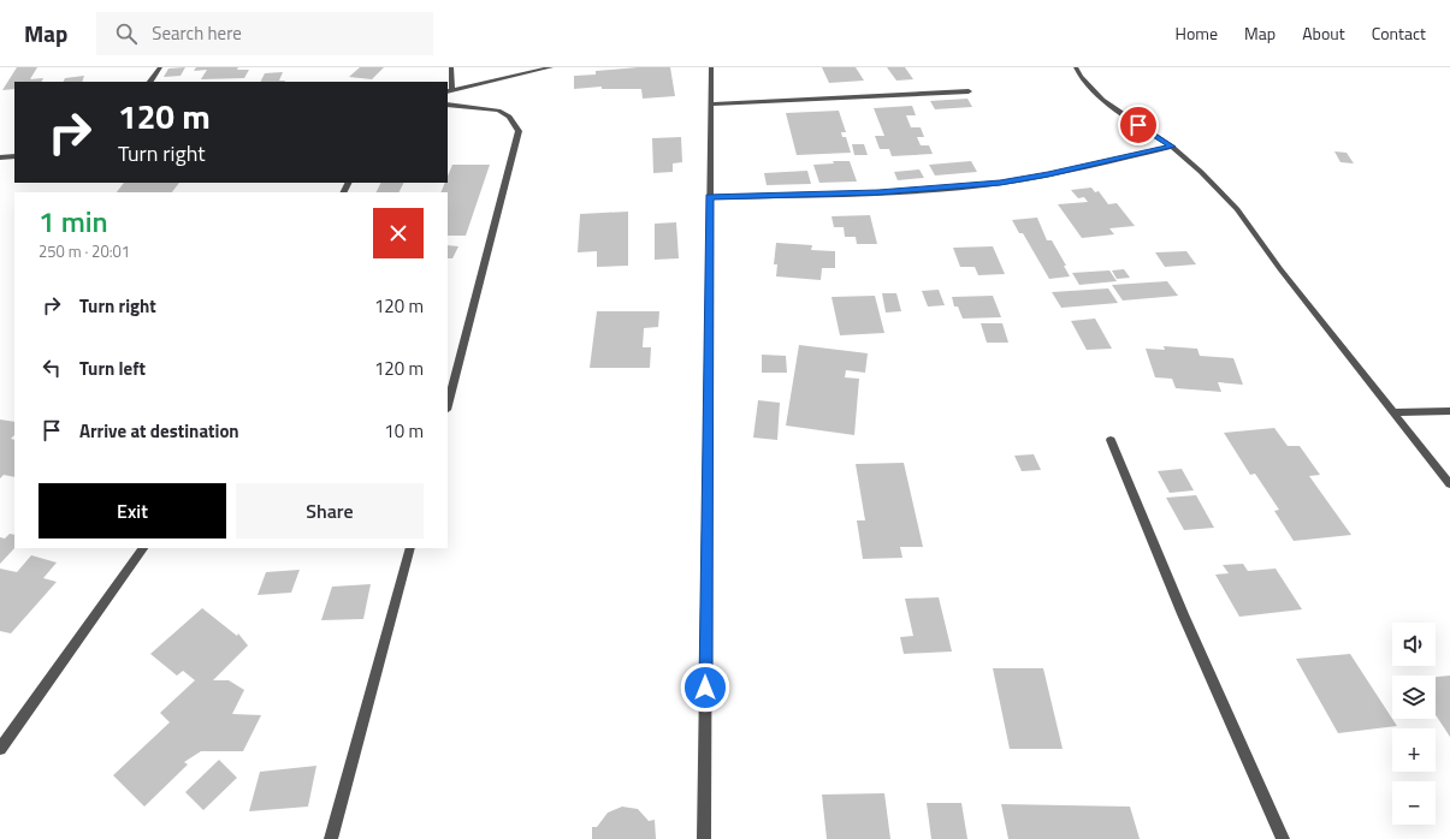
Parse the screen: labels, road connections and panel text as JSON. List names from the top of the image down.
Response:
{
  "page": {
    "header": "Map",
    "search": "Search here",
    "nav": [
      "Home",
      "Map",
      "About",
      "Contact"
    ],
    "turn": ["120 m", "Turn right"],
    "heading": ["1 min", "250 m · 20:01"],
    "list": [
      {
        "name": "Turn right",
        "value": "120 m"
      },
      {
        "name": "Turn left",
        "value": "120 m"
      },
      {
        "name": "Arrive at destination",
        "value": "10 m"
      }
    ],
    "buttons": ["Exit", "Share"],
    "map_buttons": ["+", "−"]
  }
}
